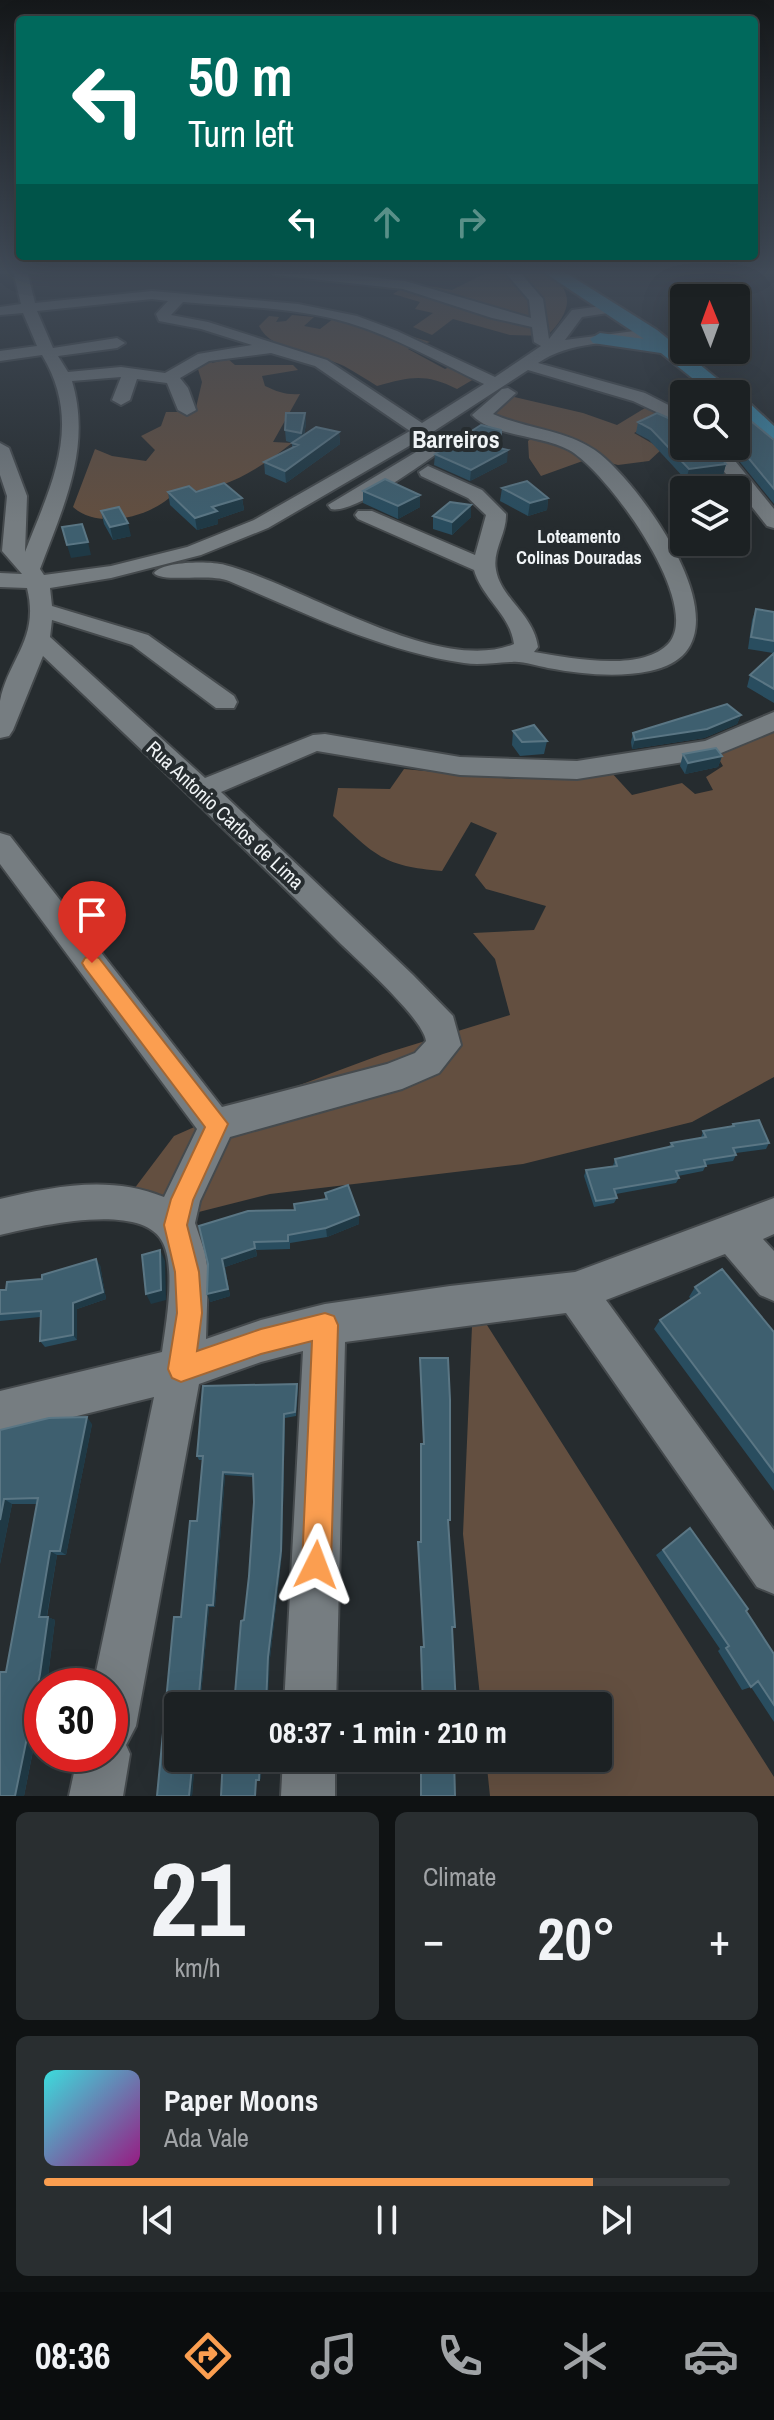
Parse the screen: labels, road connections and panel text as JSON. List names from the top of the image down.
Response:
{
  "streets": {
    "street": ["Rua Antonio Carlos de Lima"]
  },
  "districts": ["Barreiros", "Loteamento Colinas Douradas"],
  "north": "top",
  "page": {
    "turn": ["50 m", "Turn left"],
    "limit": "30",
    "trip": "08:37 · 1 min · 210 m",
    "tile": [
      ["21", "km/h"],
      "Climate"
    ],
    "heat": ["−", "20°", "+"],
    "song": ["Paper Moons", "Ada Vale"],
    "tabs": "08:36"
  }
}
